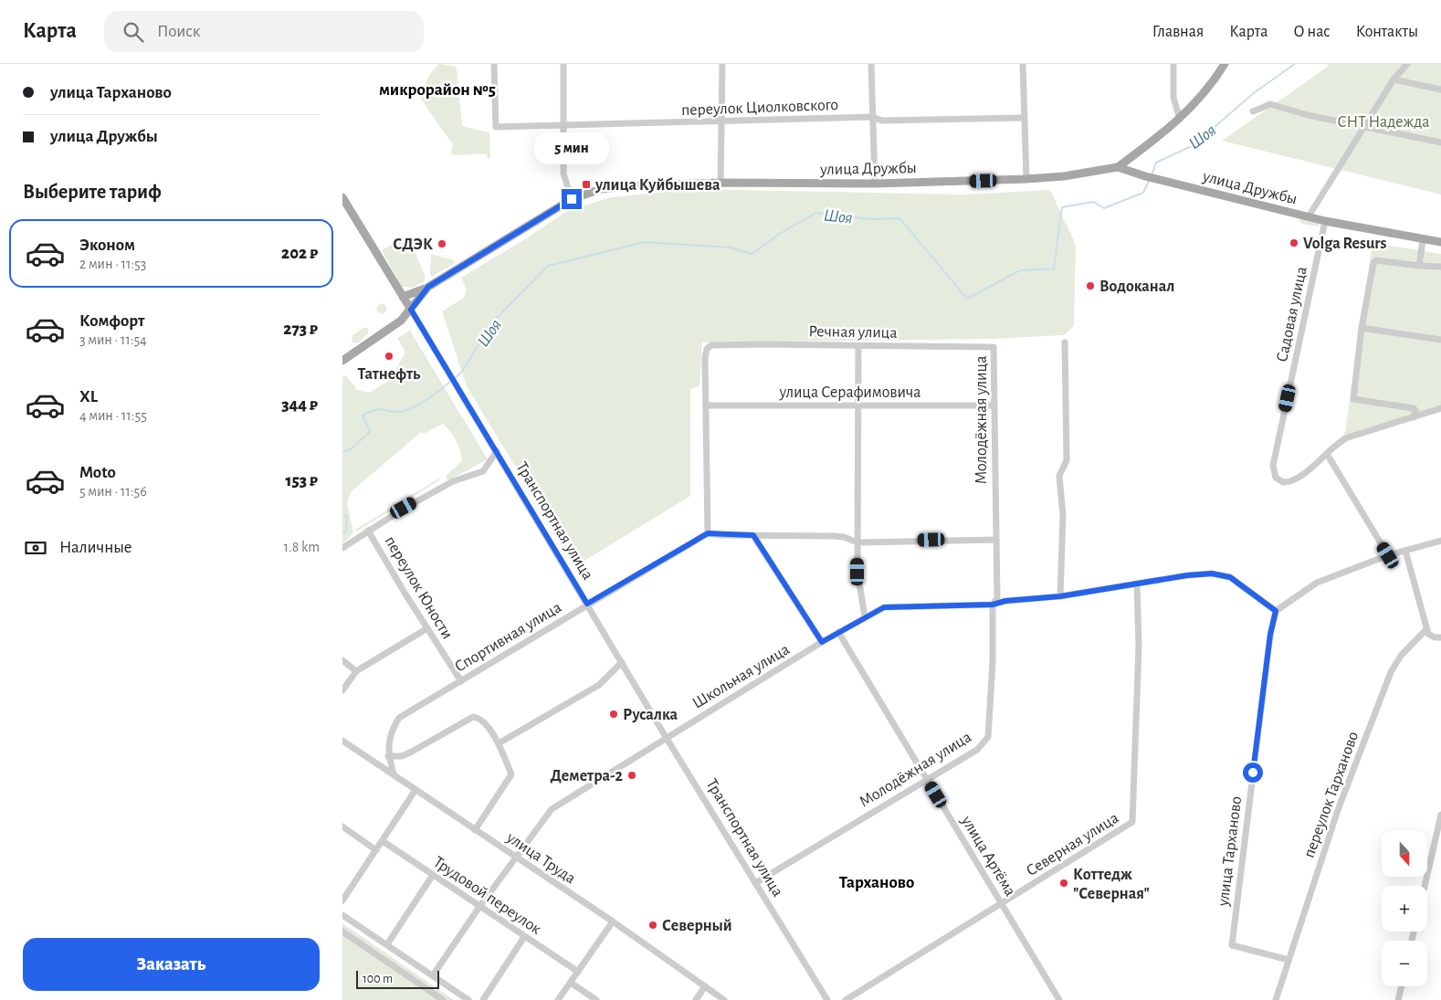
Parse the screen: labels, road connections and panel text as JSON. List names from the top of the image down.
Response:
{
  "streets": {
    "main road": ["улица Дружбы", "Транспортная улица"],
    "street": [
      "переулок Циолковского",
      "Садовая улица",
      "Речная улица",
      "улица Серафимовича",
      "Молодёжная улица",
      "переулок Юности",
      "Спортивная улица",
      "Школьная улица",
      "переулок Тарханово",
      "Северная улица",
      "улица Тарханово",
      "улица Артёма",
      "улица Труда",
      "Трудовой переулок"
    ]
  },
  "crossings": [
    ["улица Дружбы", "Садовая улица"],
    ["улица Дружбы", "Транспортная улица"],
    ["Речная улица", "улица Серафимовича"],
    ["Речная улица", "Молодёжная улица"],
    ["улица Серафимовича", "Молодёжная улица"],
    ["Молодёжная улица", "Транспортная улица"],
    ["Молодёжная улица", "Школьная улица"],
    ["Молодёжная улица", "улица Артёма"],
    ["Транспортная улица", "Спортивная улица"],
    ["Транспортная улица", "Школьная улица"],
    ["переулок Юности", "Спортивная улица"],
    ["Спортивная улица", "улица Труда"],
    ["Школьная улица", "Северная улица"],
    ["Школьная улица", "улица Тарханово"],
    ["Школьная улица", "улица Артёма"],
    ["Школьная улица", "улица Труда"],
    ["Школьная улица", "Трудовой переулок"],
    ["переулок Тарханово", "улица Тарханово"],
    ["Северная улица", "улица Артёма"]
  ],
  "districts": ["микрорайон №5", "Тарханово"],
  "water": ["Шоя"],
  "parks": ["СНТ Надежда"],
  "places": {
    "transit": ["улица Куйбышева"],
    "other": [
      "Volga Resurs",
      "СДЭК",
      "Водоканал",
      "Татнефть",
      "Русалка",
      "Деметра-2",
      "Коттедж \"Северная\"",
      "Северный"
    ]
  },
  "scale_bar": "100 m",
  "north": "bottom",
  "page": {
    "header": "Карта",
    "search": "Поиск",
    "nav": [
      "Главная",
      "Карта",
      "О нас",
      "Контакты"
    ],
    "banner": ["улица Тарханово", "улица Дружбы"],
    "bubble": "5 мин",
    "heading": "Выберите тариф",
    "list": [
      {
        "name": "Эконом",
        "note": "2 мин · 11:53",
        "value": "202 ₽"
      },
      {
        "name": "Комфорт",
        "note": "3 мин · 11:54",
        "value": "273 ₽"
      },
      {
        "name": "XL",
        "note": "4 мин · 11:55",
        "value": "344 ₽"
      },
      {
        "name": "Moto",
        "note": "5 мин · 11:56",
        "value": "153 ₽"
      }
    ],
    "pay": ["Наличные", "1.8 km"],
    "map_buttons": ["+", "−"],
    "buttons": "Заказать",
    "scale": "100 m"
  }
}
